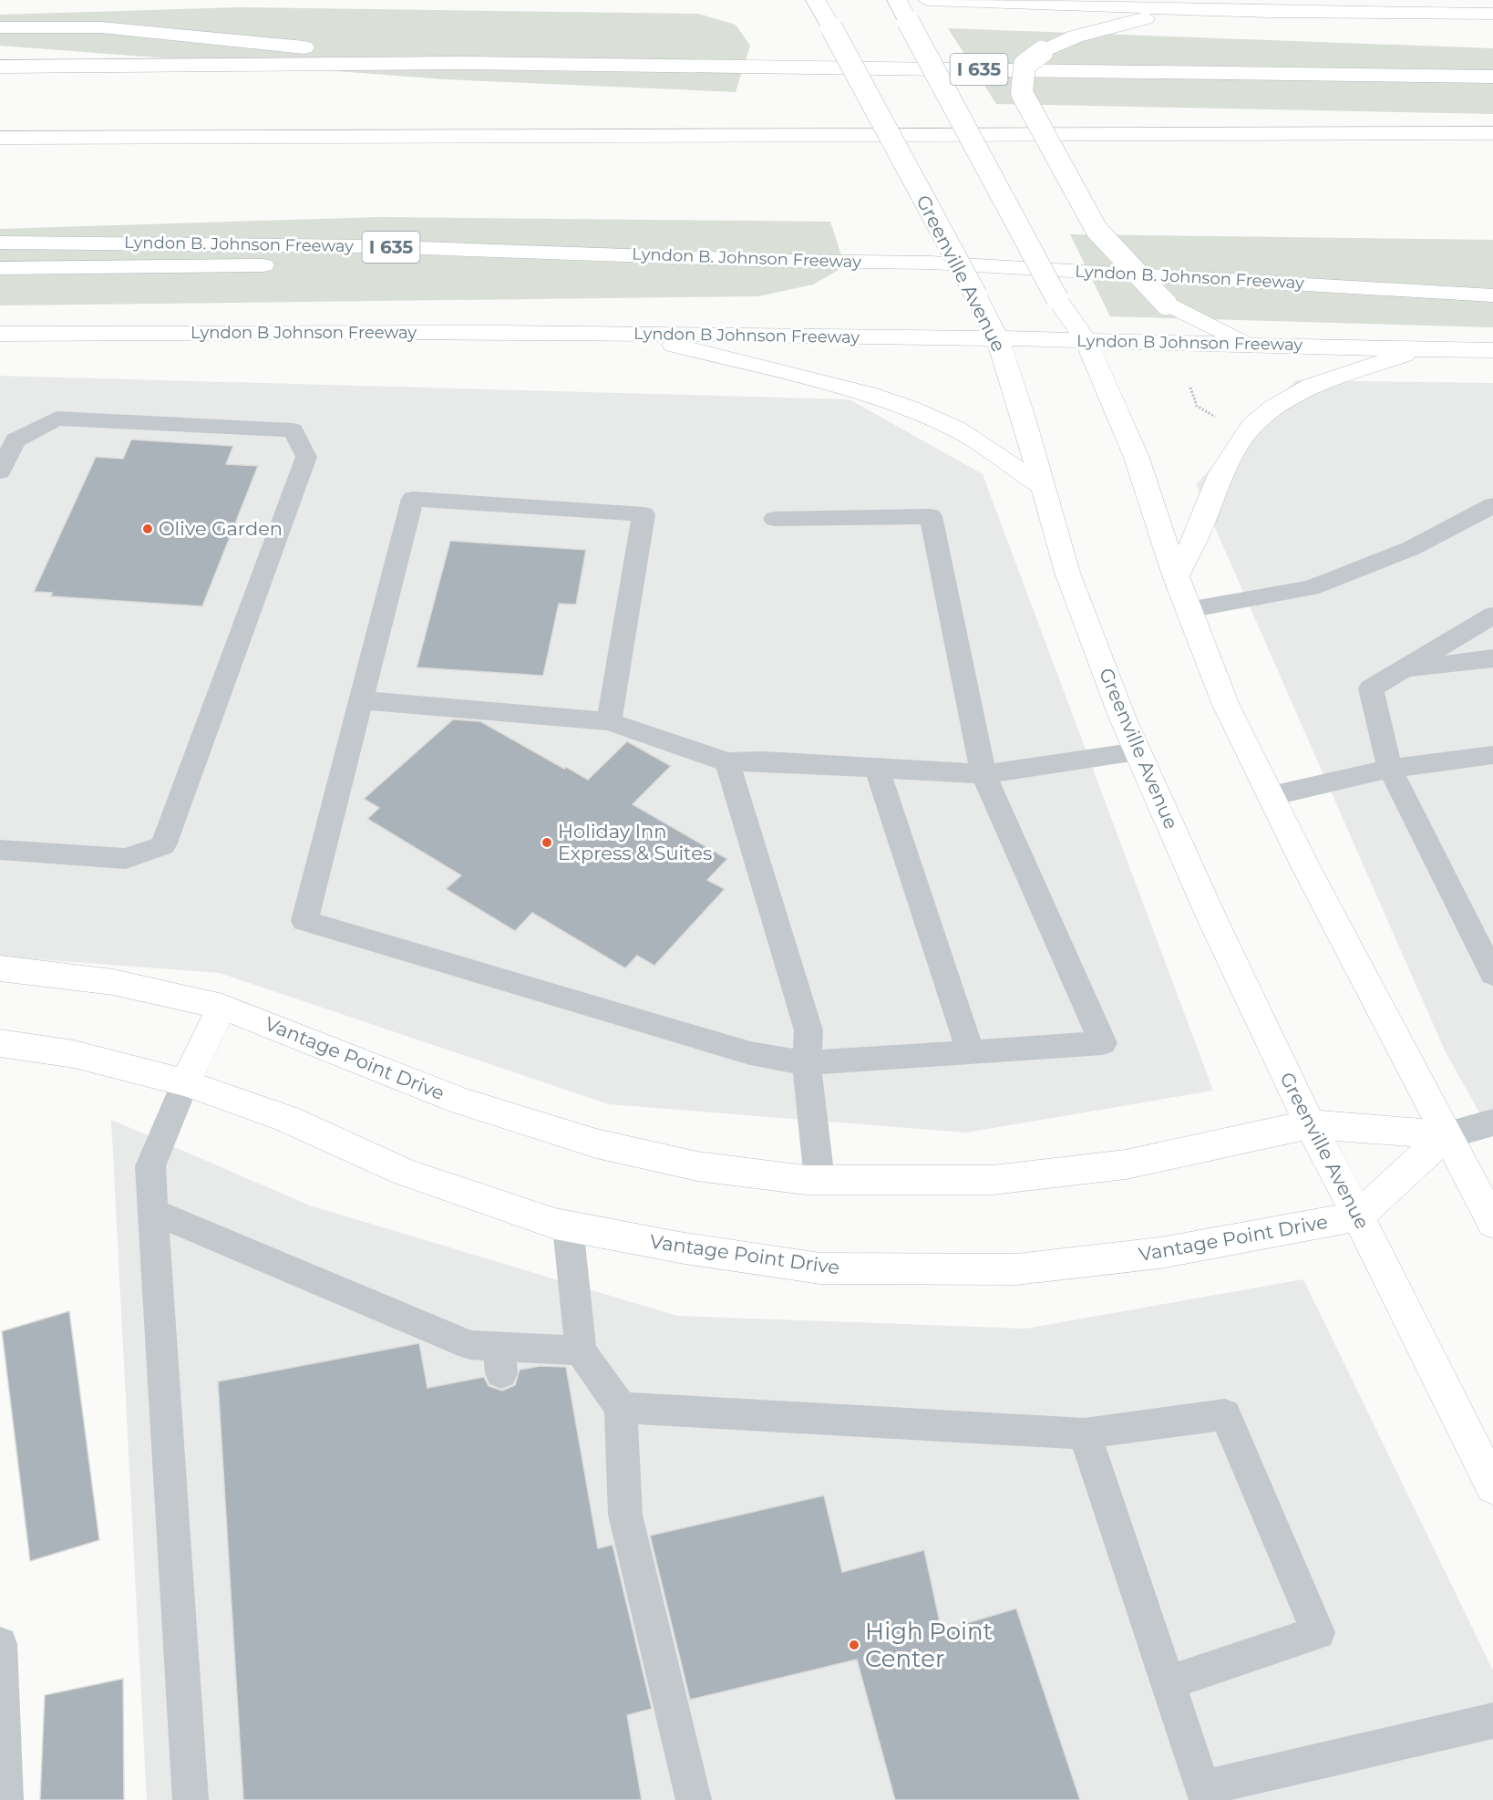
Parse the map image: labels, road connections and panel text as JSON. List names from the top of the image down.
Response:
{
  "streets": {
    "main road": [
      "I 635",
      "Lyndon B. Johnson Freeway",
      "Greenville Avenue",
      "Lyndon B Johnson Freeway",
      "Vantage Point Drive"
    ]
  },
  "crossings": [
    ["Greenville Avenue", "Lyndon B Johnson Freeway"],
    ["Greenville Avenue", "Vantage Point Drive"]
  ],
  "places": ["Olive Garden", "Holiday Inn Express & Suites", "High Point Center"]
}
